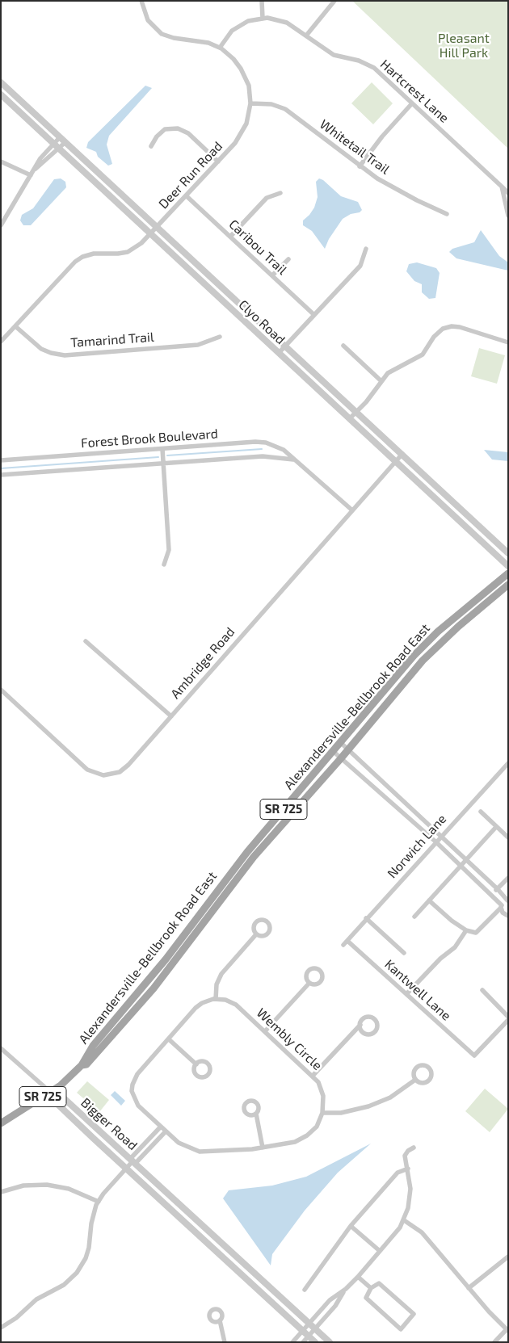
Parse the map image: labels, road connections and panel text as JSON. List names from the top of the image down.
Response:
{
  "streets": {
    "main road": ["Alexandersville-Bellbrook Road East", "SR 725"],
    "street": [
      "Hartcrest Lane",
      "Whitetail Trail",
      "Deer Run Road",
      "Caribou Trail",
      "Clyo Road",
      "Tamarind Trail",
      "Forest Brook Boulevard",
      "Ambridge Road",
      "Norwich Lane",
      "Kantwell Lane",
      "Wembly Circle",
      "Bigger Road"
    ]
  },
  "crossings": [
    ["Hartcrest Lane", "Deer Run Road"],
    ["Whitetail Trail", "Deer Run Road"],
    ["Deer Run Road", "Caribou Trail"],
    ["Deer Run Road", "Clyo Road"],
    ["Deer Run Road", "Tamarind Trail"],
    ["Clyo Road", "Ambridge Road"],
    ["Forest Brook Boulevard", "Ambridge Road"],
    ["Alexandersville-Bellbrook Road East", "SR 725"],
    ["SR 725", "Bigger Road"],
    ["Norwich Lane", "Kantwell Lane"]
  ],
  "parks": ["Pleasant Hill Park"]
}
